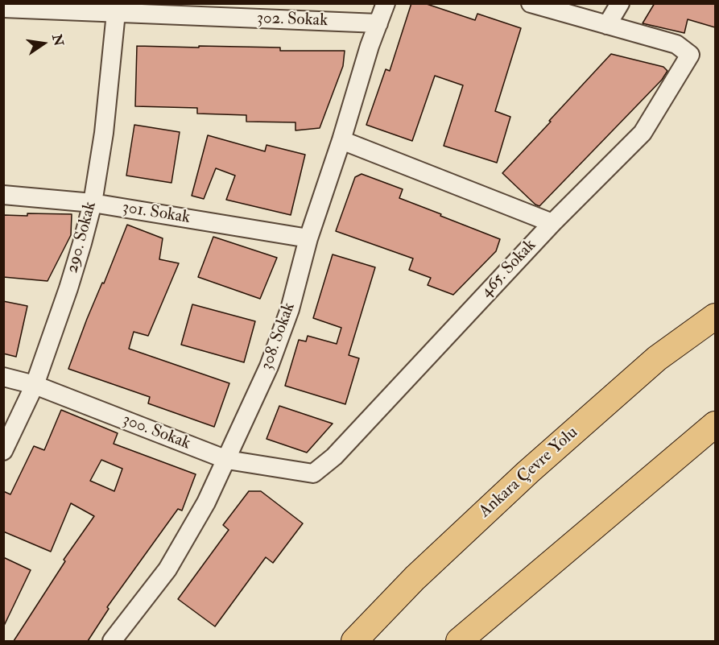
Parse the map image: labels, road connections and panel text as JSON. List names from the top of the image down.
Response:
{
  "streets": {
    "highway": ["Ankara Çevre Yolu"],
    "street": [
      "302. Sokak",
      "301. Sokak",
      "290. Sokak",
      "465. Sokak",
      "308. Sokak",
      "300. Sokak"
    ]
  },
  "crossings": [
    ["302. Sokak", "290. Sokak"],
    ["302. Sokak", "308. Sokak"],
    ["301. Sokak", "290. Sokak"],
    ["301. Sokak", "308. Sokak"],
    ["290. Sokak", "300. Sokak"],
    ["465. Sokak", "300. Sokak"],
    ["308. Sokak", "300. Sokak"]
  ],
  "north": "right"
}
